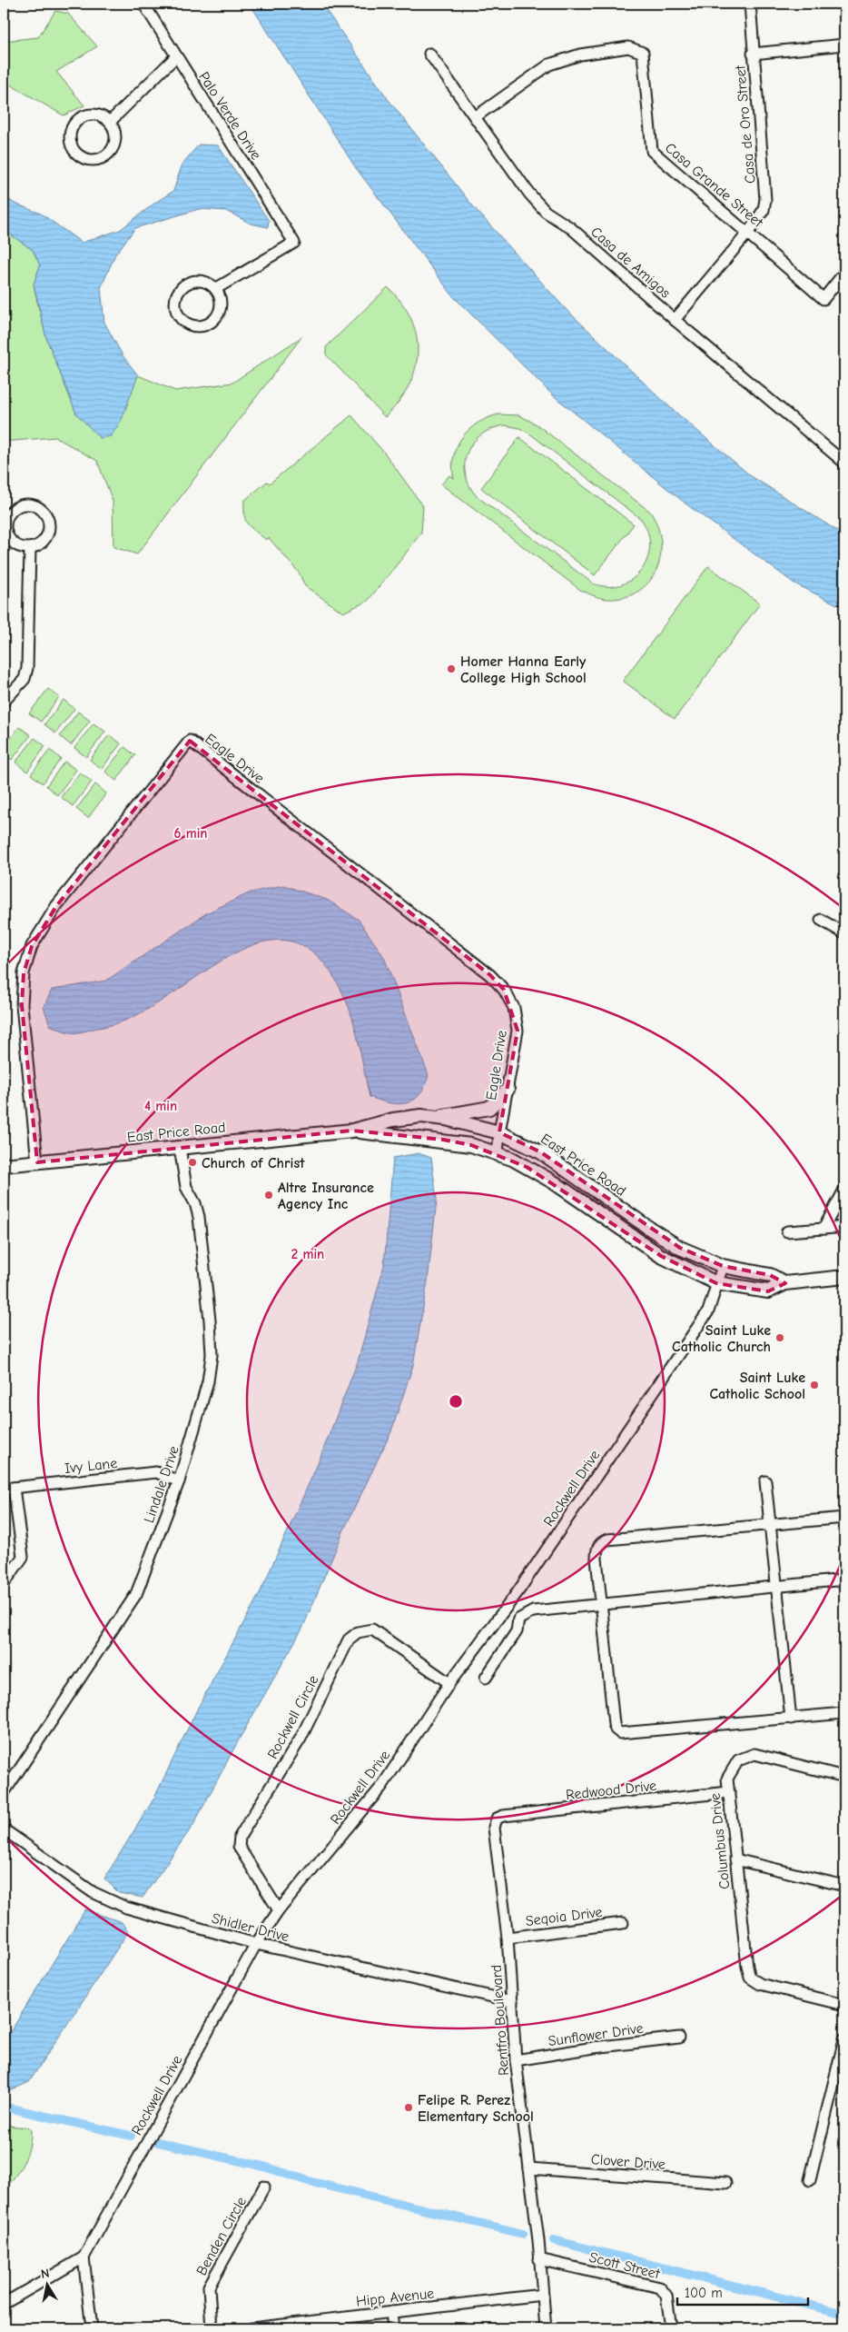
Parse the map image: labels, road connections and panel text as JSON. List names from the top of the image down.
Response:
{
  "streets": {
    "main road": ["East Price Road"],
    "street": [
      "Palo Verde Drive",
      "Casa de Oro Street",
      "Casa Grande Street",
      "Casa de Amigos",
      "Eagle Drive",
      "Ivy Lane",
      "Lindale Drive",
      "Rockwell Drive",
      "Rockwell Circle",
      "Redwood Drive",
      "Columbus Drive",
      "Seqoia Drive",
      "Shidler Drive",
      "Rentfro Boulevard",
      "Sunflower Drive",
      "Clover Drive",
      "Benden Circle",
      "Scott Street",
      "Hipp Avenue"
    ]
  },
  "crossings": [
    ["Casa de Oro Street", "Casa Grande Street"],
    ["Casa de Oro Street", "Casa de Amigos"],
    ["Casa Grande Street", "Casa de Amigos"],
    ["Eagle Drive", "East Price Road"],
    ["East Price Road", "Lindale Drive"],
    ["East Price Road", "Rockwell Drive"],
    ["Ivy Lane", "Lindale Drive"],
    ["Rockwell Drive", "Rockwell Circle"],
    ["Rockwell Drive", "Shidler Drive"],
    ["Redwood Drive", "Columbus Drive"],
    ["Redwood Drive", "Rentfro Boulevard"],
    ["Seqoia Drive", "Rentfro Boulevard"],
    ["Shidler Drive", "Rentfro Boulevard"],
    ["Rentfro Boulevard", "Sunflower Drive"],
    ["Rentfro Boulevard", "Clover Drive"],
    ["Rentfro Boulevard", "Scott Street"],
    ["Rentfro Boulevard", "Hipp Avenue"]
  ],
  "places": [
    "Homer Hanna Early College High School",
    "Church of Christ",
    "Altre Insurance Agency Inc",
    "Saint Luke Catholic Church",
    "Saint Luke Catholic School",
    "Felipe R. Perez Elementary School"
  ],
  "scale_bar": "100 m",
  "north": "top",
  "rings": ["6 min", "4 min", "2 min"]
}
